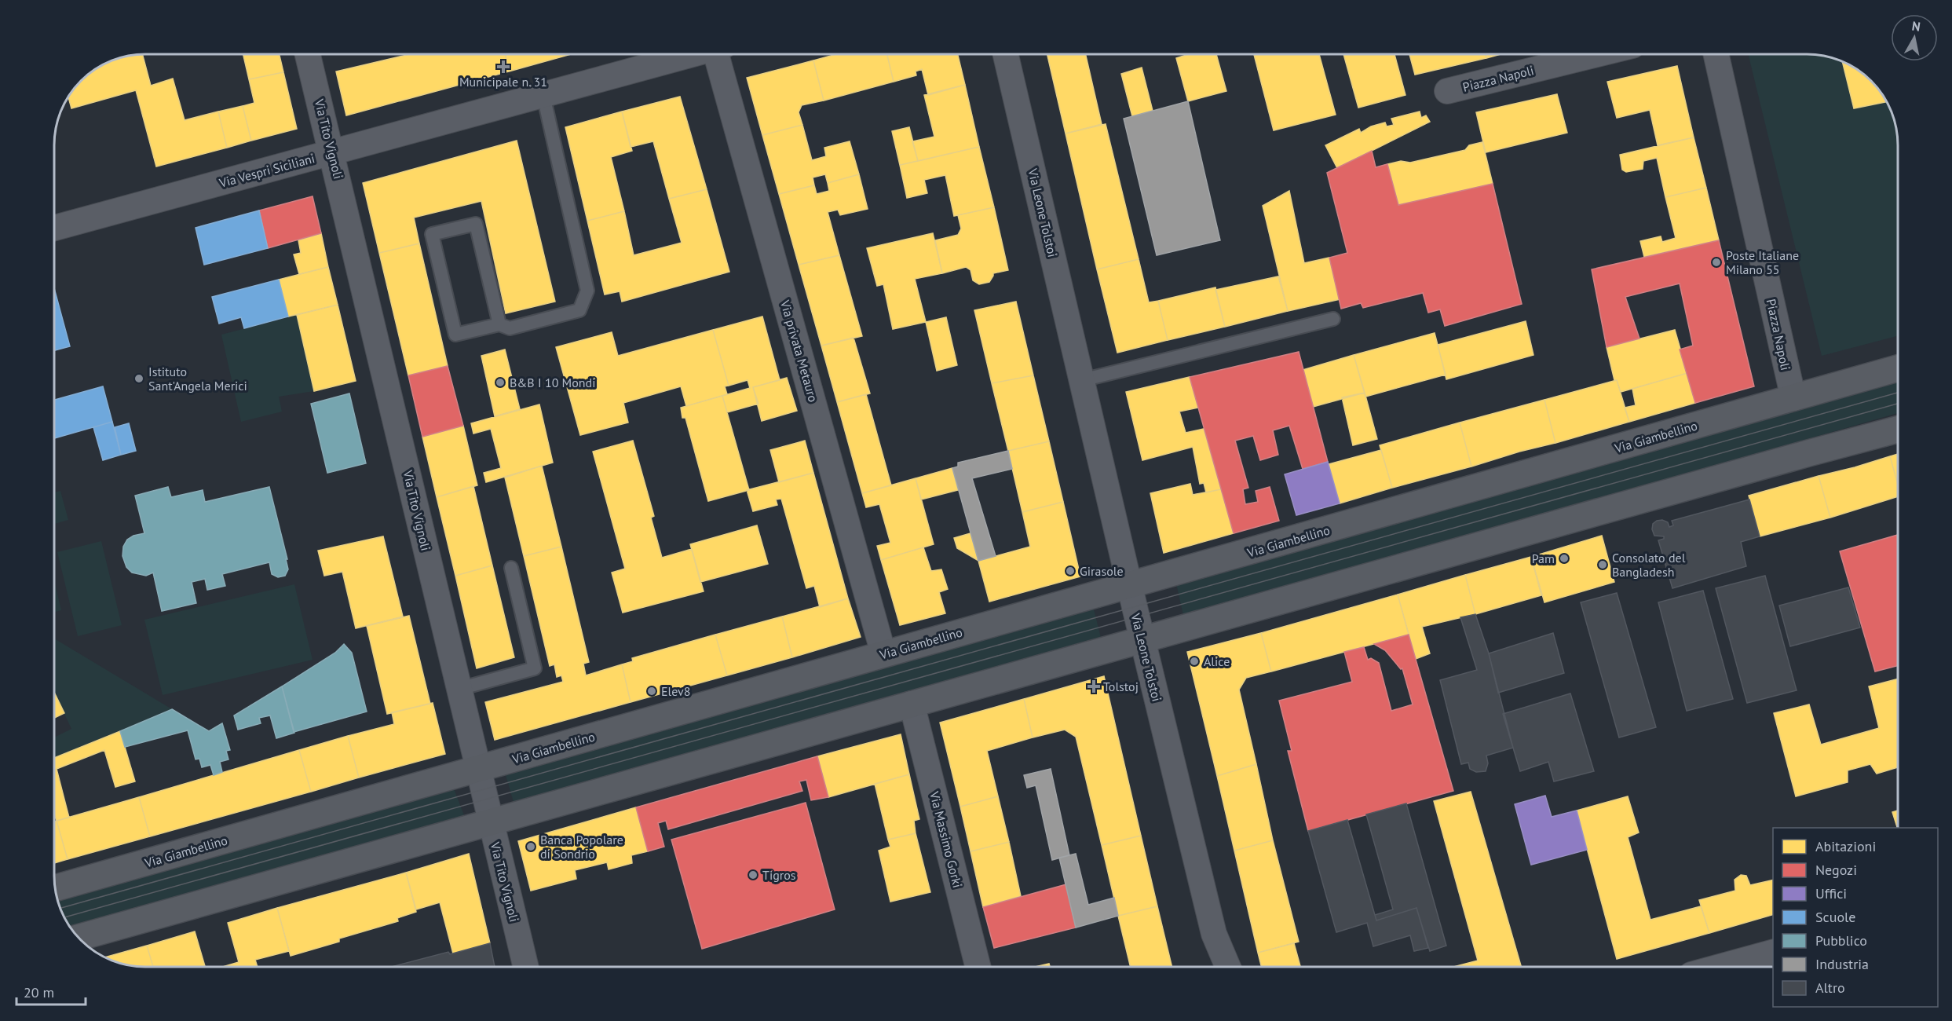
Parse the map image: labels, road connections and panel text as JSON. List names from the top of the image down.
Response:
{
  "streets": {
    "street": [
      "Piazza Napoli",
      "Via Tito Vignoli",
      "Via Vespri Siciliani",
      "Via Leone Tolstoi",
      "Via privata Metauro",
      "Via Giambellino",
      "Via Massimo Gorki"
    ]
  },
  "crossings": [
    ["Piazza Napoli", "Via Giambellino"],
    ["Via Tito Vignoli", "Via Vespri Siciliani"],
    ["Via Tito Vignoli", "Via Giambellino"],
    ["Via Leone Tolstoi", "Via Giambellino"],
    ["Via privata Metauro", "Via Giambellino"]
  ],
  "places": {
    "health": ["Municipale n. 31", "Tolstoj"],
    "other": [
      "Poste Italiane Milano 55",
      "Istituto Sant'Angela Merici",
      "B&B I 10 Mondi",
      "Pam",
      "Consolato del Bangladesh",
      "Girasole",
      "Alice",
      "Elev8",
      "Banca Popolare di Sondrio",
      "Tigros"
    ]
  },
  "legend": [
    "Abitazioni",
    "Negozi",
    "Uffici",
    "Scuole",
    "Pubblico",
    "Industria",
    "Altro"
  ],
  "scale_bar": "20 m",
  "north": "top"
}
